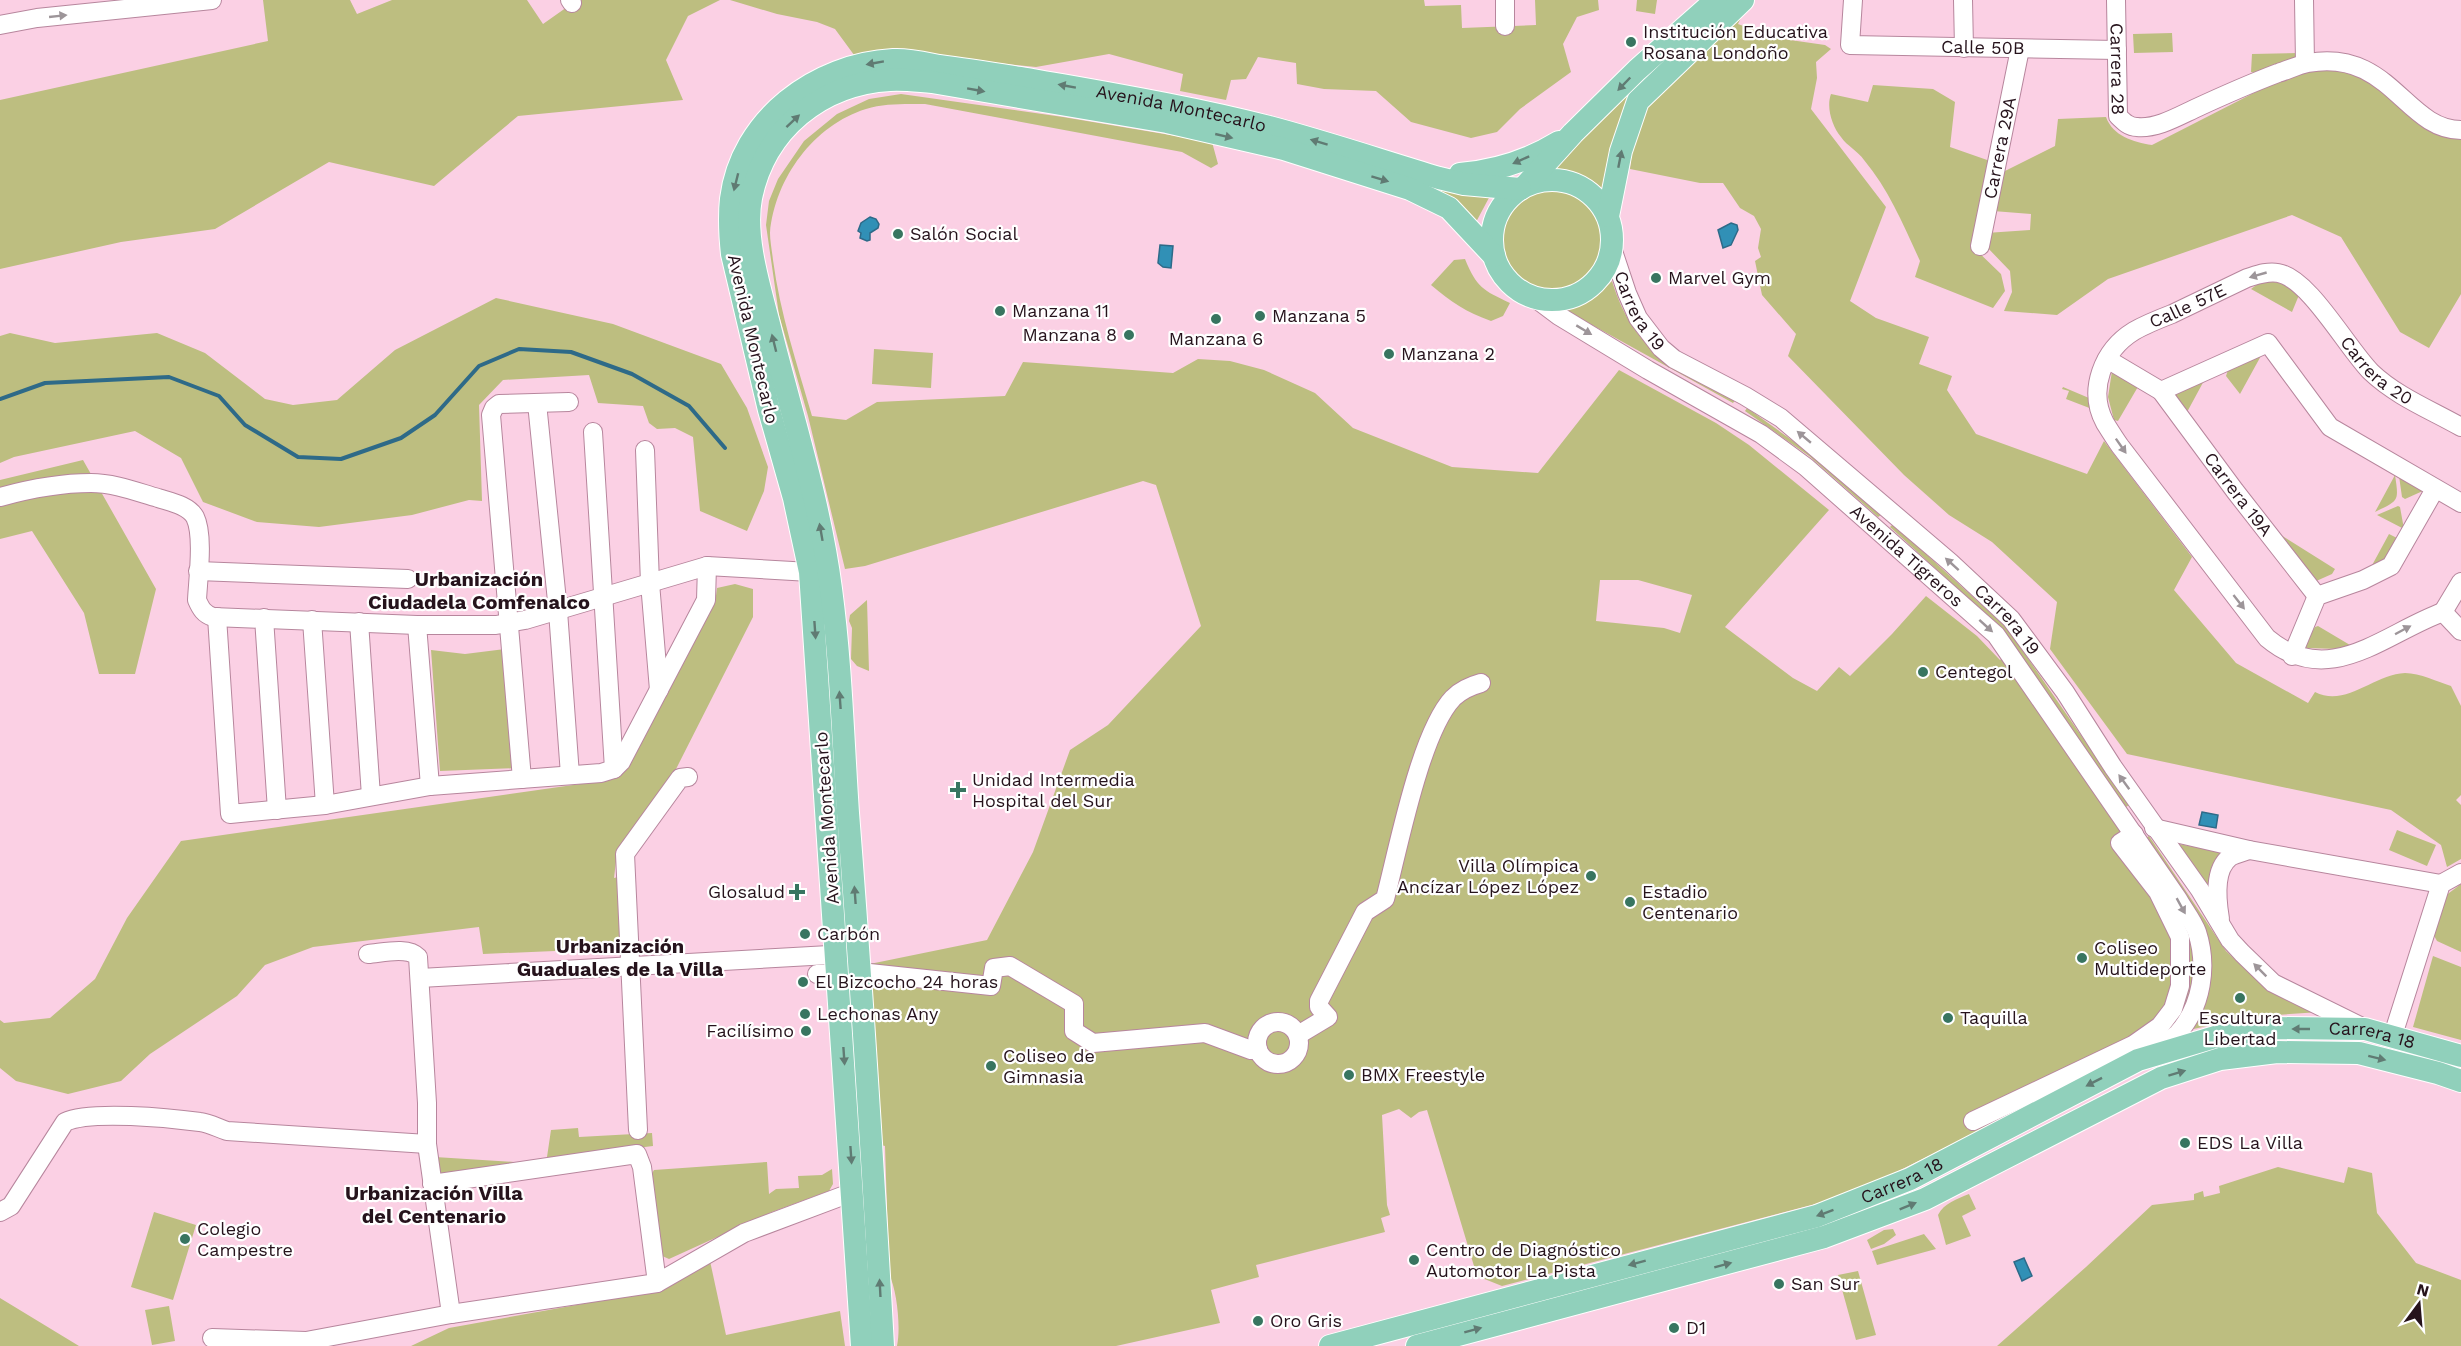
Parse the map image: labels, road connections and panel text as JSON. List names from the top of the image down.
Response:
{
  "streets": {
    "main road": ["Avenida Montecarlo", "Carrera 18"],
    "street": [
      "Calle 50B",
      "Carrera 28",
      "Carrera 29A",
      "Calle 57E",
      "Carrera 19",
      "Carrera 20",
      "Carrera 19A",
      "Avenida Tigreros"
    ]
  },
  "crossings": [
    ["Calle 50B", "Carrera 28"],
    ["Calle 50B", "Carrera 29A"],
    ["Avenida Montecarlo", "Carrera 19"],
    ["Avenida Montecarlo", "Avenida Tigreros"],
    ["Calle 57E", "Carrera 20"],
    ["Carrera 19", "Avenida Tigreros"],
    ["Carrera 19", "Carrera 18"],
    ["Avenida Tigreros", "Carrera 18"]
  ],
  "one_way": ["Carrera 19", "Avenida Tigreros"],
  "districts": ["Urbanización Ciudadela Comfenalco", "Urbanización Guaduales de la Villa", "Urbanización Villa del Centenario"],
  "places": {
    "other": [
      "Institución Educativa Rosana Londoño",
      "Salón Social",
      "Marvel Gym",
      "Manzana 11",
      "Manzana 5",
      "Manzana 6",
      "Manzana 8",
      "Manzana 2",
      "Centegol",
      "Villa Olímpica Ancízar López López",
      "Estadio Centenario",
      "Carbón",
      "Coliseo Multideporte",
      "El Bizcocho 24 horas",
      "Escultura Libertad",
      "Lechonas Any",
      "Taquilla",
      "Facilísimo",
      "Coliseo de Gimnasia",
      "BMX Freestyle",
      "EDS La Villa",
      "Colegio Campestre",
      "Centro de Diagnóstico Automotor La Pista",
      "San Sur",
      "Oro Gris",
      "D1"
    ],
    "health": ["Unidad Intermedia Hospital del Sur", "Glosalud"]
  },
  "north": "top"
}
